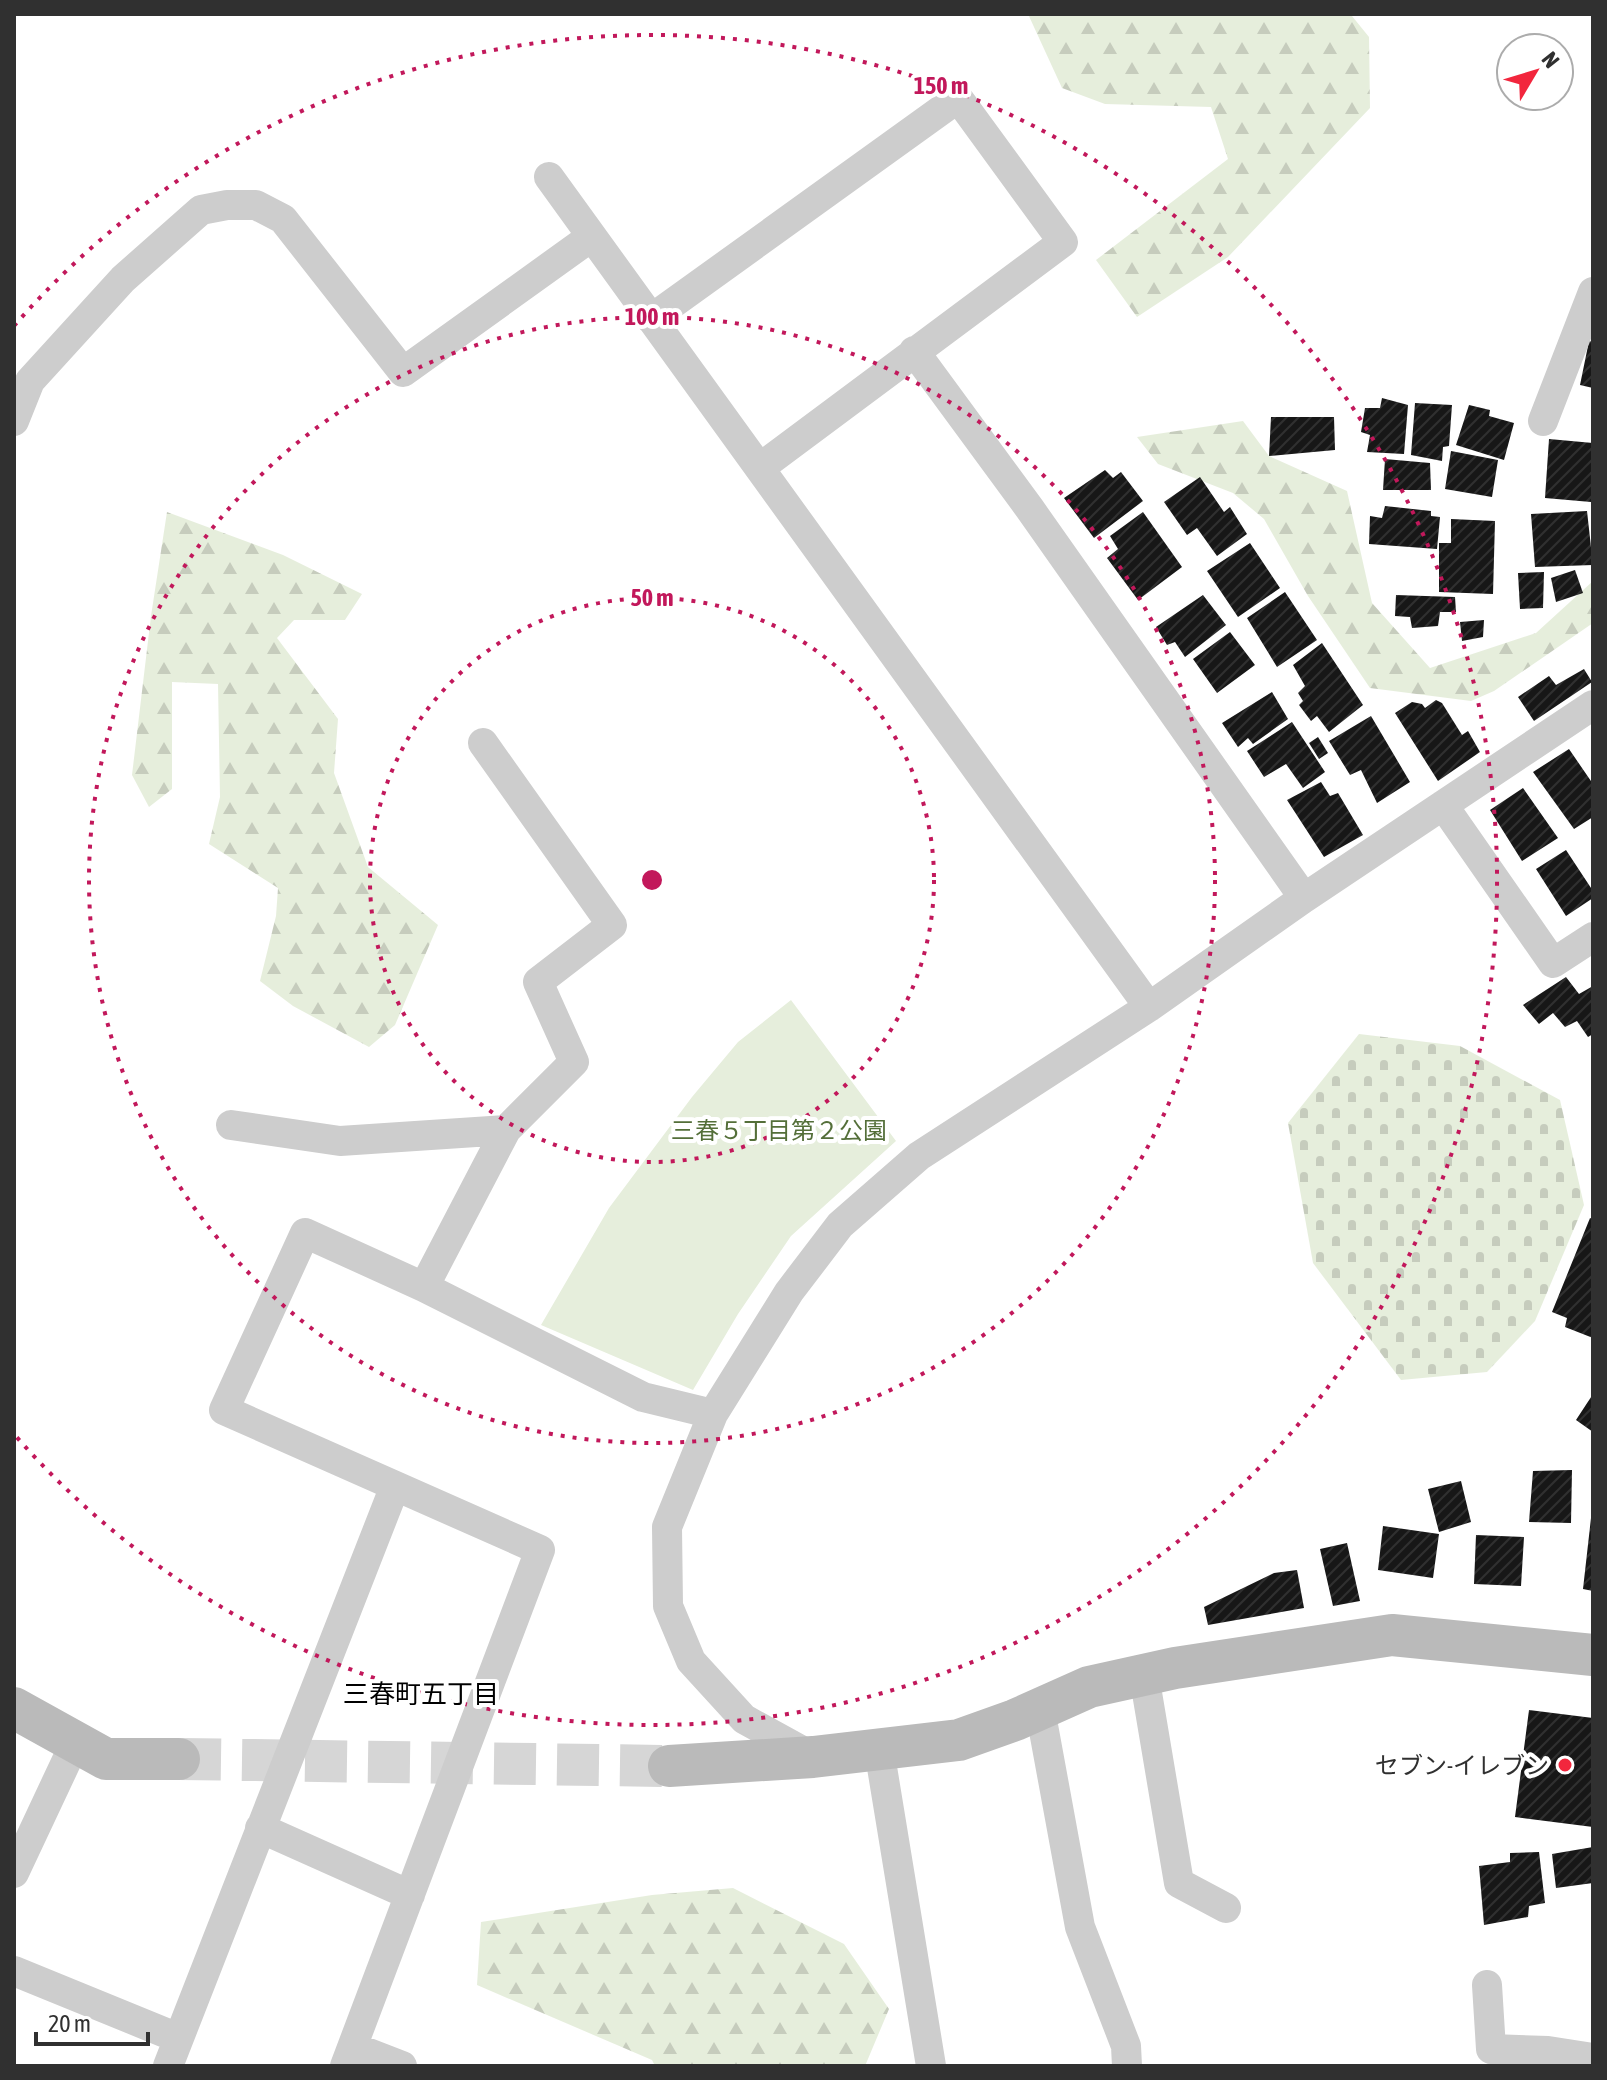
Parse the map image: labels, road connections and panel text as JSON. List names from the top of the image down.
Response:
{
  "districts": ["三春町五丁目"],
  "parks": ["三春５丁目第２公園"],
  "places": ["セブン-イレブン"],
  "scale_bar": "20 m",
  "north": "top right",
  "rings": ["150 m", "100 m", "50 m"]
}
